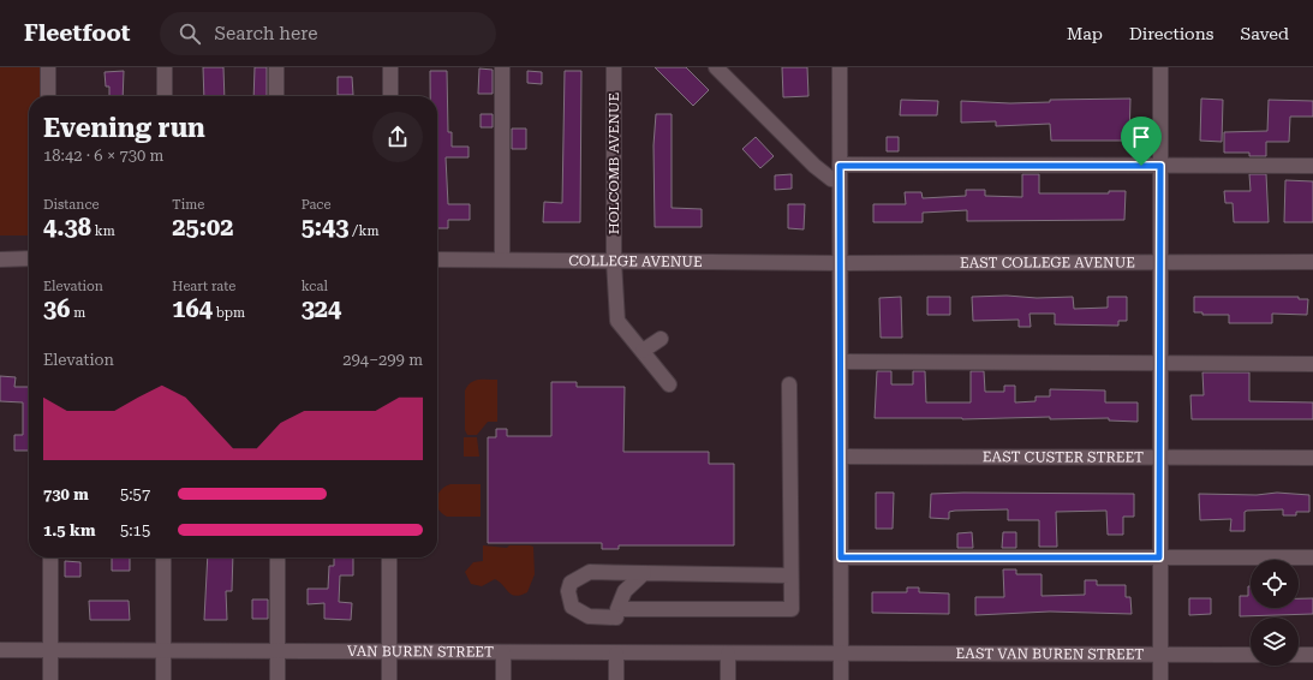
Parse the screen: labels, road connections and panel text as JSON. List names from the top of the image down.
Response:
{
  "streets": {
    "street": [
      "HOLCOMB AVENUE",
      "COLLEGE AVENUE",
      "EAST COLLEGE AVENUE",
      "EAST CUSTER STREET",
      "VAN BUREN STREET",
      "EAST VAN BUREN STREET"
    ]
  },
  "crossings": [
    ["HOLCOMB AVENUE", "COLLEGE AVENUE"],
    ["COLLEGE AVENUE", "EAST COLLEGE AVENUE"],
    ["VAN BUREN STREET", "EAST VAN BUREN STREET"]
  ],
  "page": {
    "header": "Fleetfoot",
    "search": "Search here",
    "nav": ["Map", "Directions", "Saved"],
    "heading": ["Evening run", "18:42 · 6 × 730 m"],
    "stats": [
      ["Distance", "4.38 km"],
      ["Time", "25:02"],
      ["Pace", "5:43 /km"],
      ["Elevation", "36 m"],
      ["Heart rate", "164 bpm"],
      ["kcal", "324"]
    ],
    "chart": ["Elevation", "294–299 m"],
    "list": [
      {
        "name": "730 m",
        "note": "5:57"
      },
      {
        "name": "1.5 km",
        "note": "5:15"
      }
    ]
  }
}
